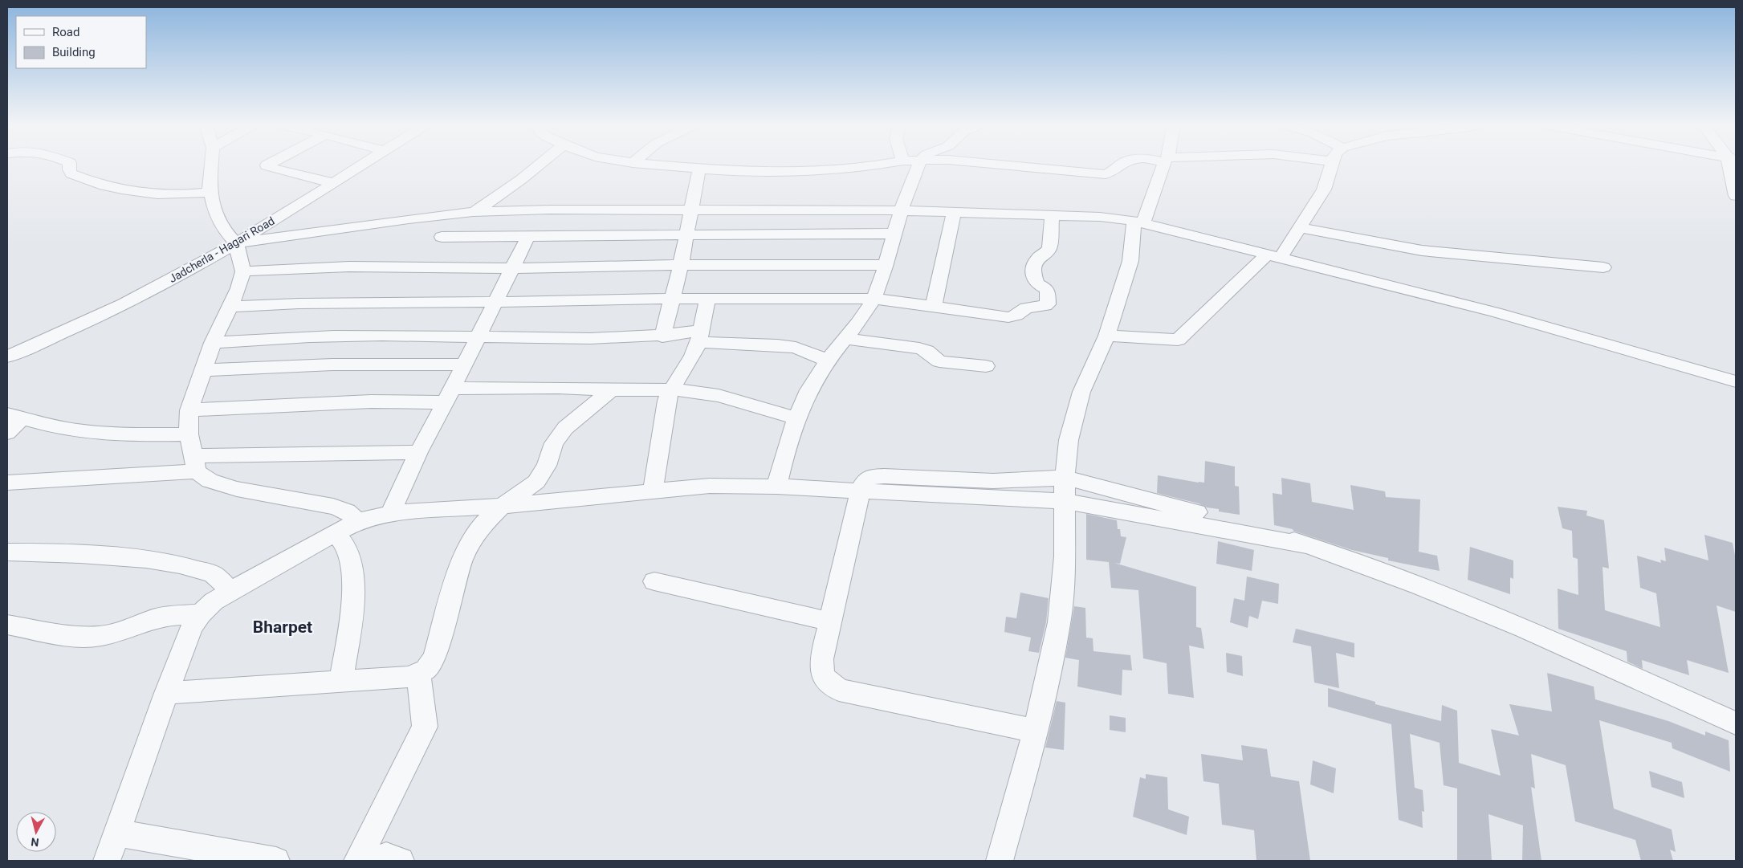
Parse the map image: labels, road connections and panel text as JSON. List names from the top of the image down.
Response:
{
  "streets": {
    "street": ["Jadcherla - Hagari Road"]
  },
  "districts": ["Bharpet"],
  "legend": ["Road", "Building"],
  "north": "bottom"
}
